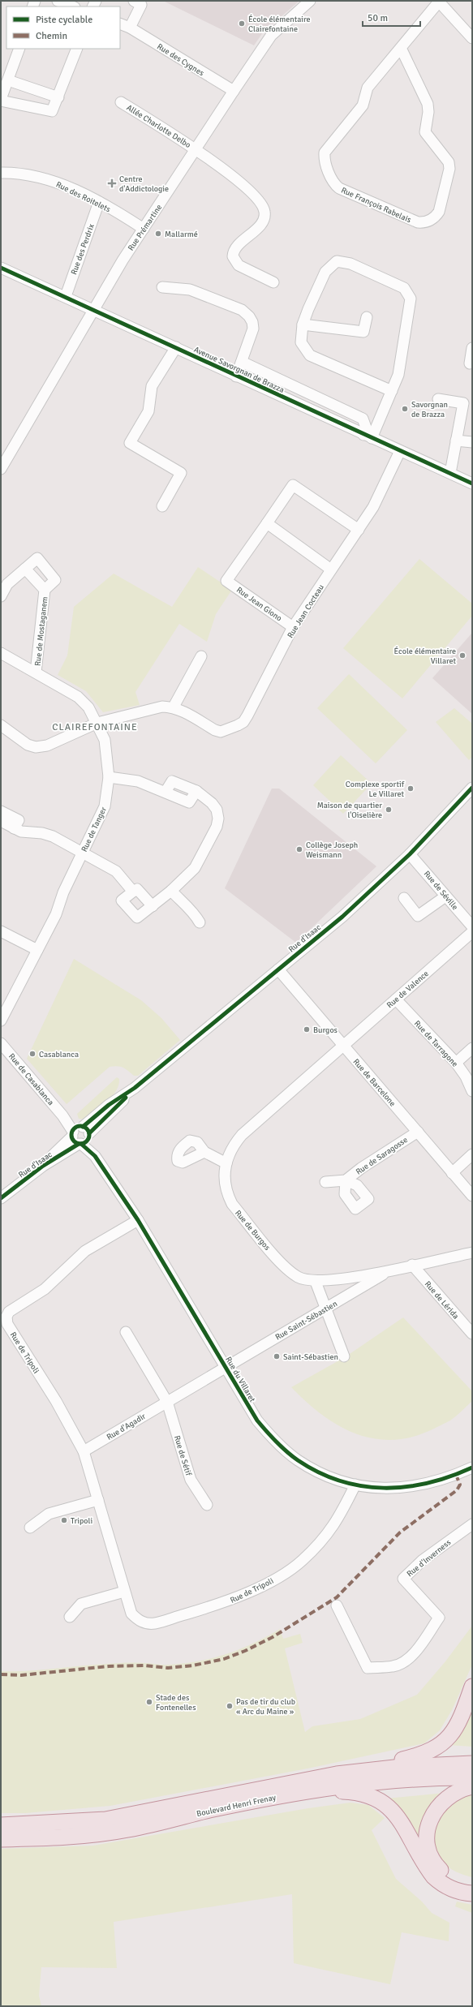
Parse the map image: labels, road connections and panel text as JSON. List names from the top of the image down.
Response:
{
  "streets": {
    "highway": ["Boulevard Henri Frenay"],
    "street": [
      "Rue des Cygnes",
      "Allée Charlotte Delbo",
      "Rue des Roitelets",
      "Rue François Rabelais",
      "Rue Prémartine",
      "Rue des Perdrix",
      "Avenue Savorgnan de Brazza",
      "Rue Jean Giono",
      "Rue Jean Cocteau",
      "Rue de Mostaganem",
      "Rue de Tanger",
      "Rue de Séville",
      "Rue d'Isaac",
      "Rue de Valence",
      "Rue de Tarragone",
      "Rue de Casablanca",
      "Rue de Barcelone",
      "Rue de Saragosse",
      "Rue de Burgos",
      "Rue de Lérida",
      "Rue Saint-Sébastien",
      "Rue de Tripoli",
      "Rue du Villaret",
      "Rue d'Agadir",
      "Rue de Sétif",
      "Rue d'Inverness"
    ]
  },
  "crossings": [
    ["Rue des Cygnes", "Rue Prémartine"],
    ["Allée Charlotte Delbo", "Rue Prémartine"],
    ["Rue des Roitelets", "Rue Prémartine"],
    ["Rue des Roitelets", "Rue des Perdrix"],
    ["Rue Prémartine", "Avenue Savorgnan de Brazza"],
    ["Rue des Perdrix", "Avenue Savorgnan de Brazza"],
    ["Avenue Savorgnan de Brazza", "Rue Jean Cocteau"],
    ["Rue Jean Giono", "Rue Jean Cocteau"],
    ["Rue Jean Cocteau", "Rue de Tanger"],
    ["Rue de Mostaganem", "Rue de Tanger"],
    ["Rue de Séville", "Rue d'Isaac"],
    ["Rue d'Isaac", "Rue de Casablanca"],
    ["Rue d'Isaac", "Rue de Barcelone"],
    ["Rue d'Isaac", "Rue du Villaret"],
    ["Rue de Valence", "Rue de Tarragone"],
    ["Rue de Valence", "Rue de Barcelone"],
    ["Rue de Valence", "Rue de Burgos"],
    ["Rue de Casablanca", "Rue du Villaret"],
    ["Rue de Barcelone", "Rue de Saragosse"],
    ["Rue de Barcelone", "Rue de Burgos"],
    ["Rue de Burgos", "Rue de Lérida"],
    ["Rue de Burgos", "Rue Saint-Sébastien"],
    ["Rue Saint-Sébastien", "Rue du Villaret"],
    ["Rue Saint-Sébastien", "Rue d'Agadir"],
    ["Rue de Tripoli", "Rue du Villaret"],
    ["Rue de Tripoli", "Rue d'Agadir"],
    ["Rue du Villaret", "Rue d'Agadir"],
    ["Rue d'Agadir", "Rue de Sétif"]
  ],
  "districts": ["CLAIREFONTAINE"],
  "places": {
    "other": [
      "École élémentaire Clairefontaine",
      "Mallarmé",
      "Savorgnan de Brazza",
      "École élémentaire Villaret",
      "Complexe sportif Le Villaret",
      "Maison de quartier l'Oiselière",
      "Collège Joseph Weismann",
      "Burgos",
      "Casablanca",
      "Saint-Sébastien",
      "Tripoli",
      "Stade des Fontenelles",
      "Pas de tir du club « Arc du Maine »"
    ],
    "health": ["Centre d'Addictologie"]
  },
  "legend": ["Piste cyclable", "Chemin"],
  "scale_bar": "50 m"
}
